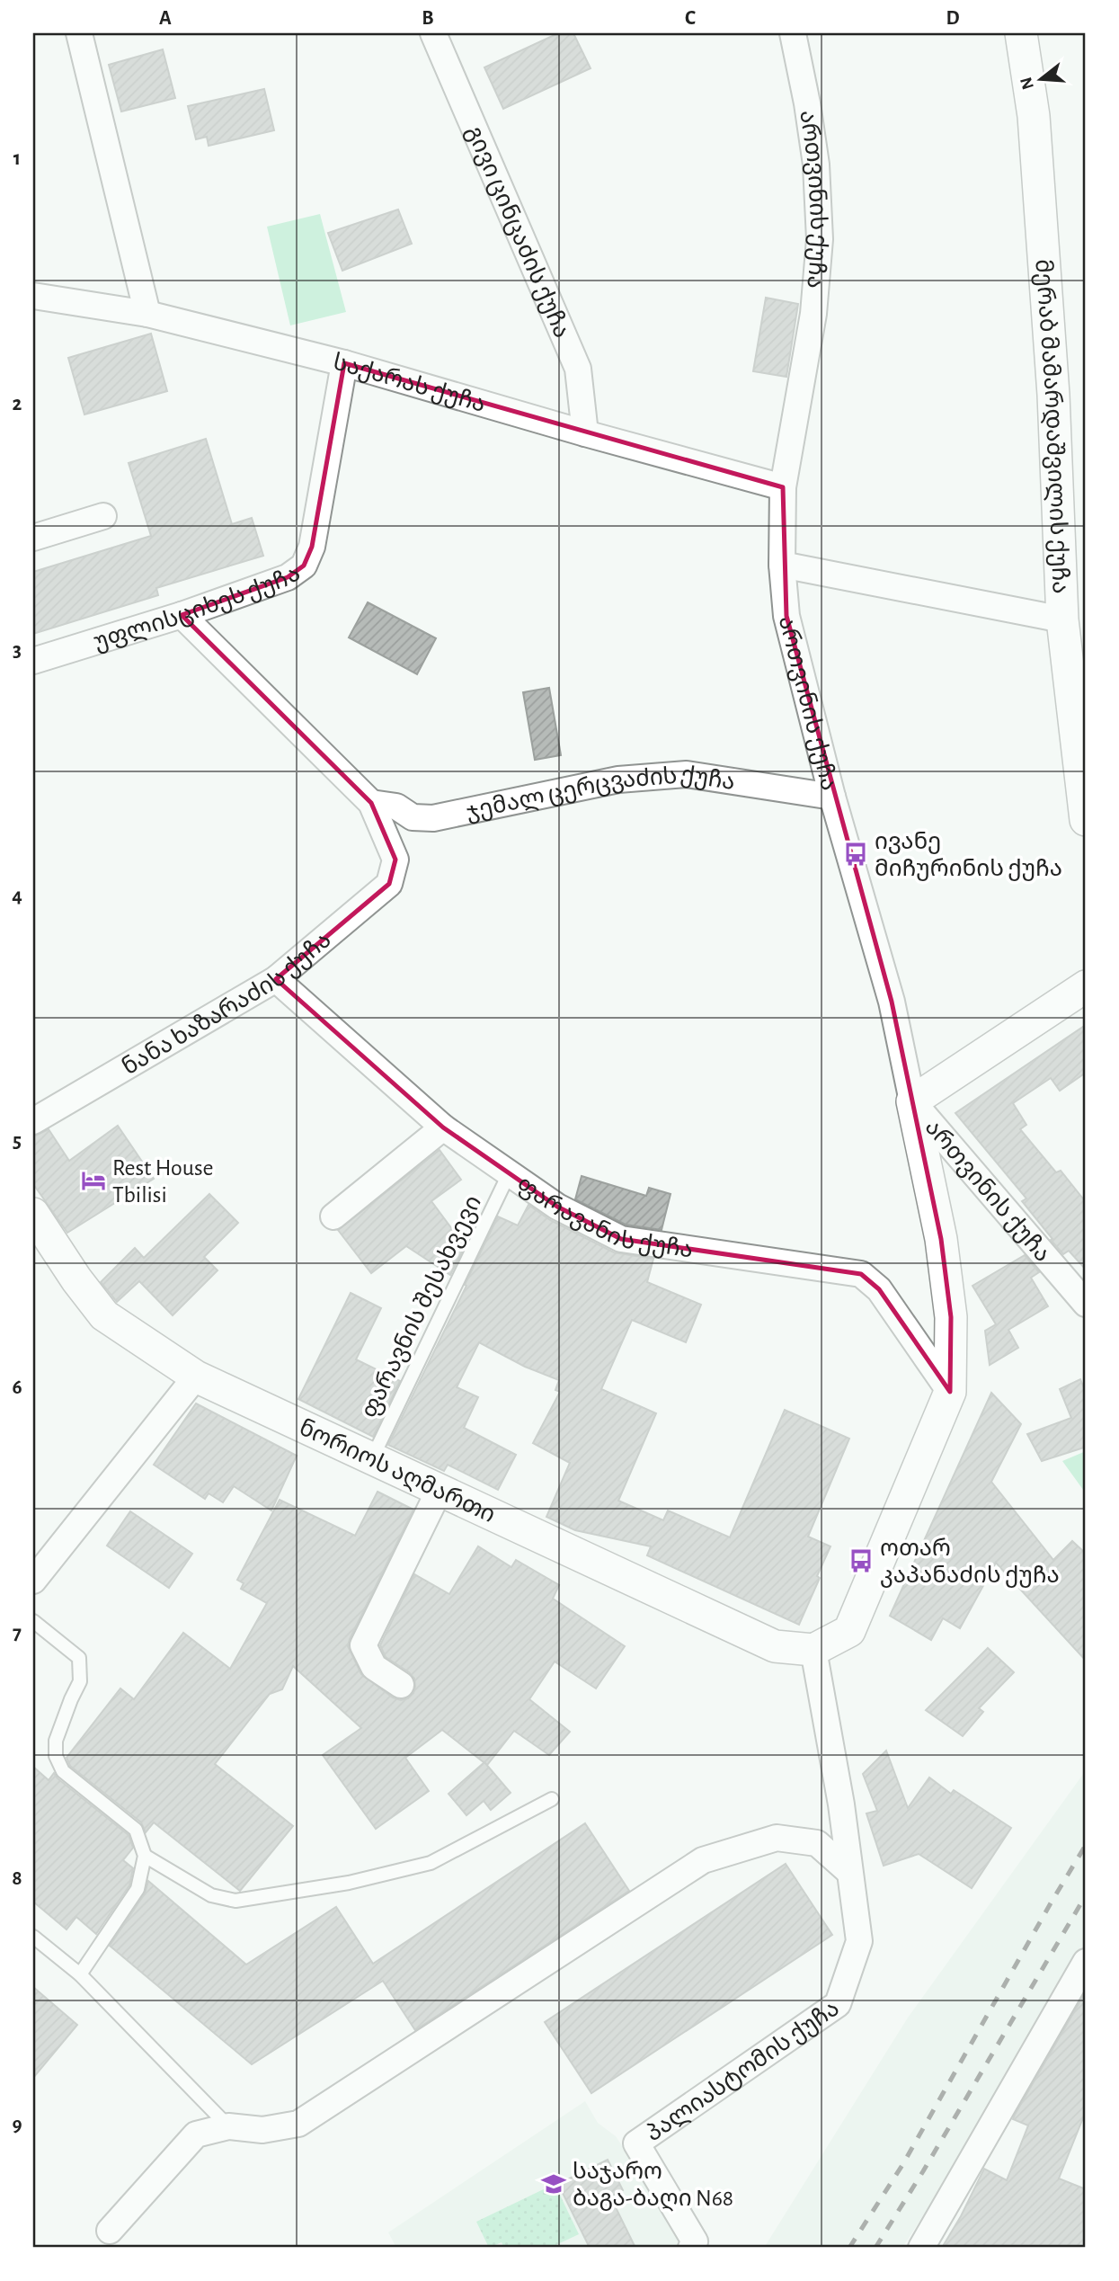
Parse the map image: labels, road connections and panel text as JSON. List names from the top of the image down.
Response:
{
  "streets": {
    "street": [
      "ართვინის ქუჩა",
      "გივი ცინცაძის ქუჩა",
      "საქარას ქუჩა",
      "მერაბ მამარდაშვილის ქუჩა",
      "უფლისციხეს ქუჩა",
      "ჯემალ ცერცვაძის ქუჩა",
      "ნანა ხაზარაძის ქუჩა",
      "ფარავანის ქუჩა",
      "ნორიოს აღმართი",
      "პალიასტომის ქუჩა"
    ],
    "lane": ["ფარავნის შესახვევი"]
  },
  "crossings": [
    ["ართვინის ქუჩა", "საქარას ქუჩა"],
    ["ართვინის ქუჩა", "ჯემალ ცერცვაძის ქუჩა"],
    ["გივი ცინცაძის ქუჩა", "საქარას ქუჩა"],
    ["საქარას ქუჩა", "უფლისციხეს ქუჩა"],
    ["ჯემალ ცერცვაძის ქუჩა", "ნანა ხაზარაძის ქუჩა"],
    ["ნანა ხაზარაძის ქუჩა", "ფარავანის ქუჩა"],
    ["ფარავანის ქუჩა", "ფარავნის შესახვევი"],
    ["ფარავნის შესახვევი", "ნორიოს აღმართი"],
    ["ნორიოს აღმართი", "პალიასტომის ქუჩა"]
  ],
  "places": {
    "bus stop": ["ივანე მიჩურინის ქუჩა", "ოთარ კაპანაძის ქუჩა"],
    "hotel": ["Rest House Tbilisi"],
    "school or university": ["საჯარო ბაგა-ბაღი N68"]
  },
  "north": "left",
  "grid": {
    "columns": [
      "A",
      "B",
      "C",
      "D"
    ],
    "rows": [
      "1",
      "2",
      "3",
      "4",
      "5",
      "6",
      "7",
      "8",
      "9"
    ]
  }
}
